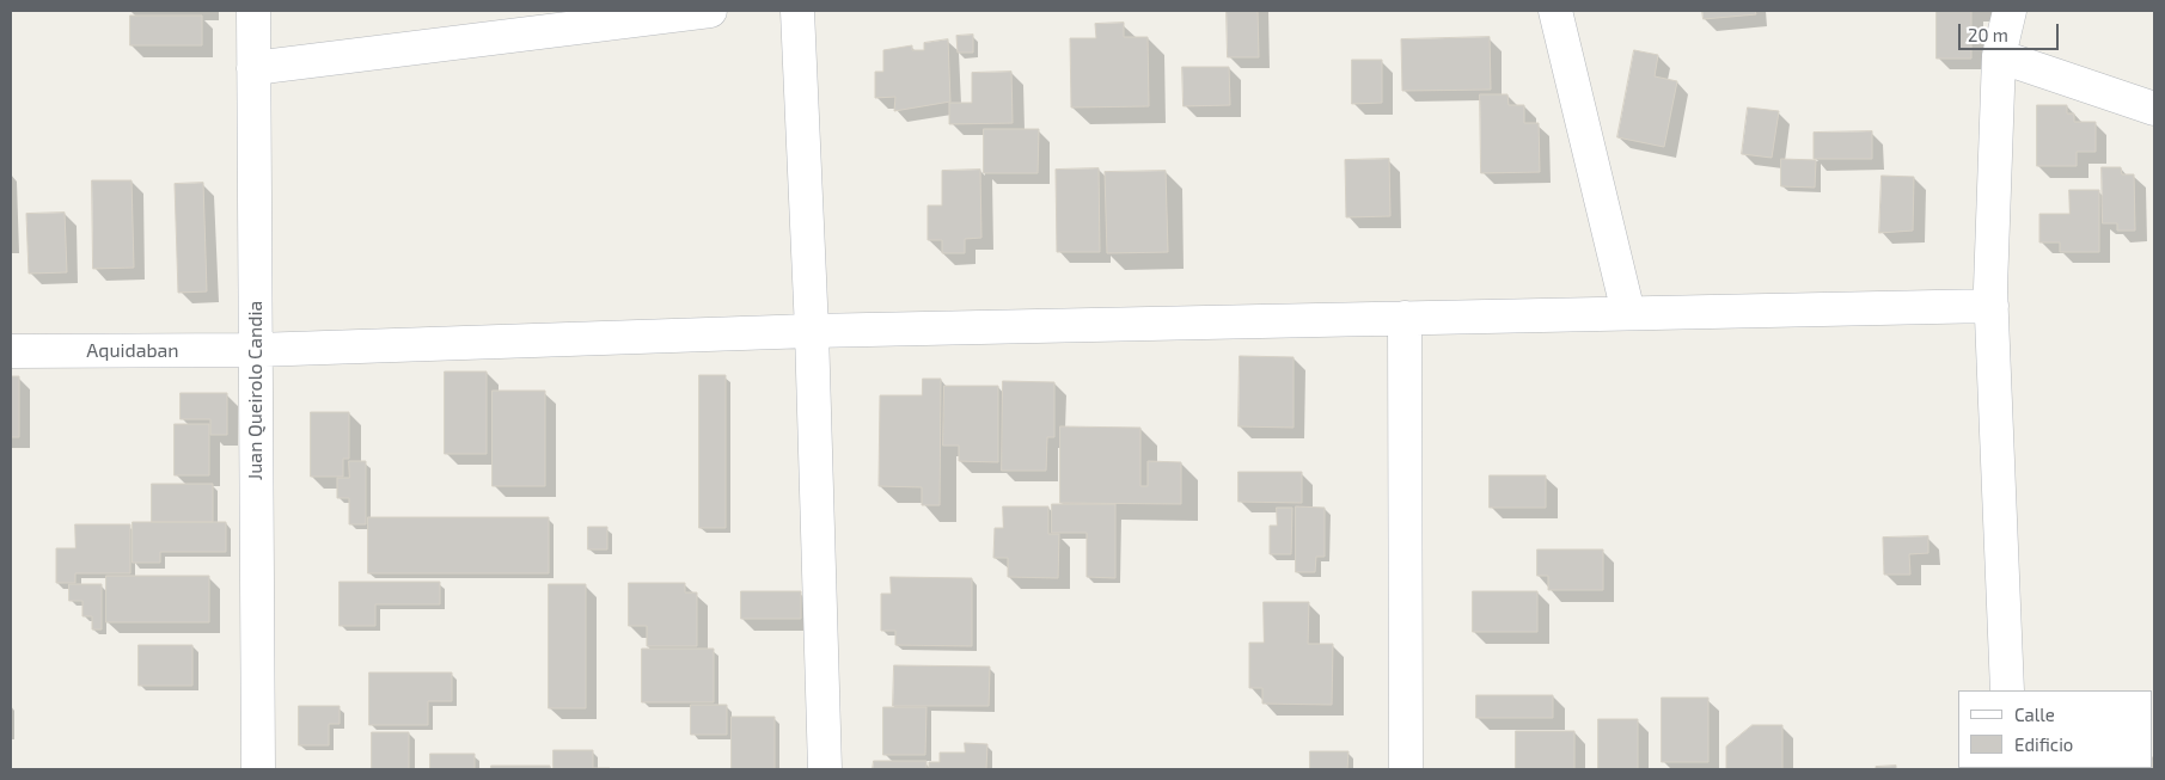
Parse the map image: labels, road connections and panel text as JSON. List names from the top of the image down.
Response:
{
  "streets": {
    "street": ["Aquidaban", "Juan Queirolo Candia"]
  },
  "crossings": [
    ["Aquidaban", "Juan Queirolo Candia"]
  ],
  "legend": ["Calle", "Edificio"],
  "scale_bar": "20 m"
}
